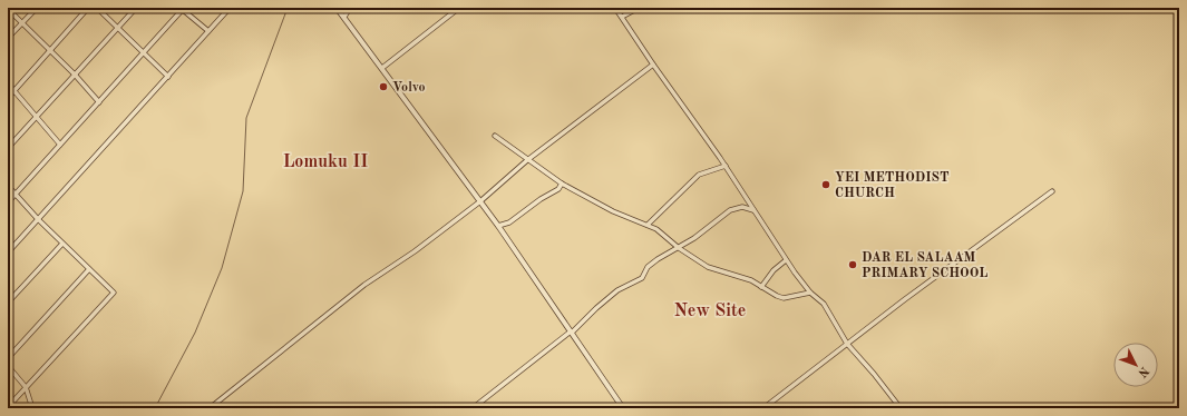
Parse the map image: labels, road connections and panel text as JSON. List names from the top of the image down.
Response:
{
  "districts": ["Lomuku II", "New Site"],
  "places": ["Volvo", "YEI METHODIST CHURCH", "DAR EL SALAAM PRIMARY SCHOOL"],
  "north": "bottom right"
}
